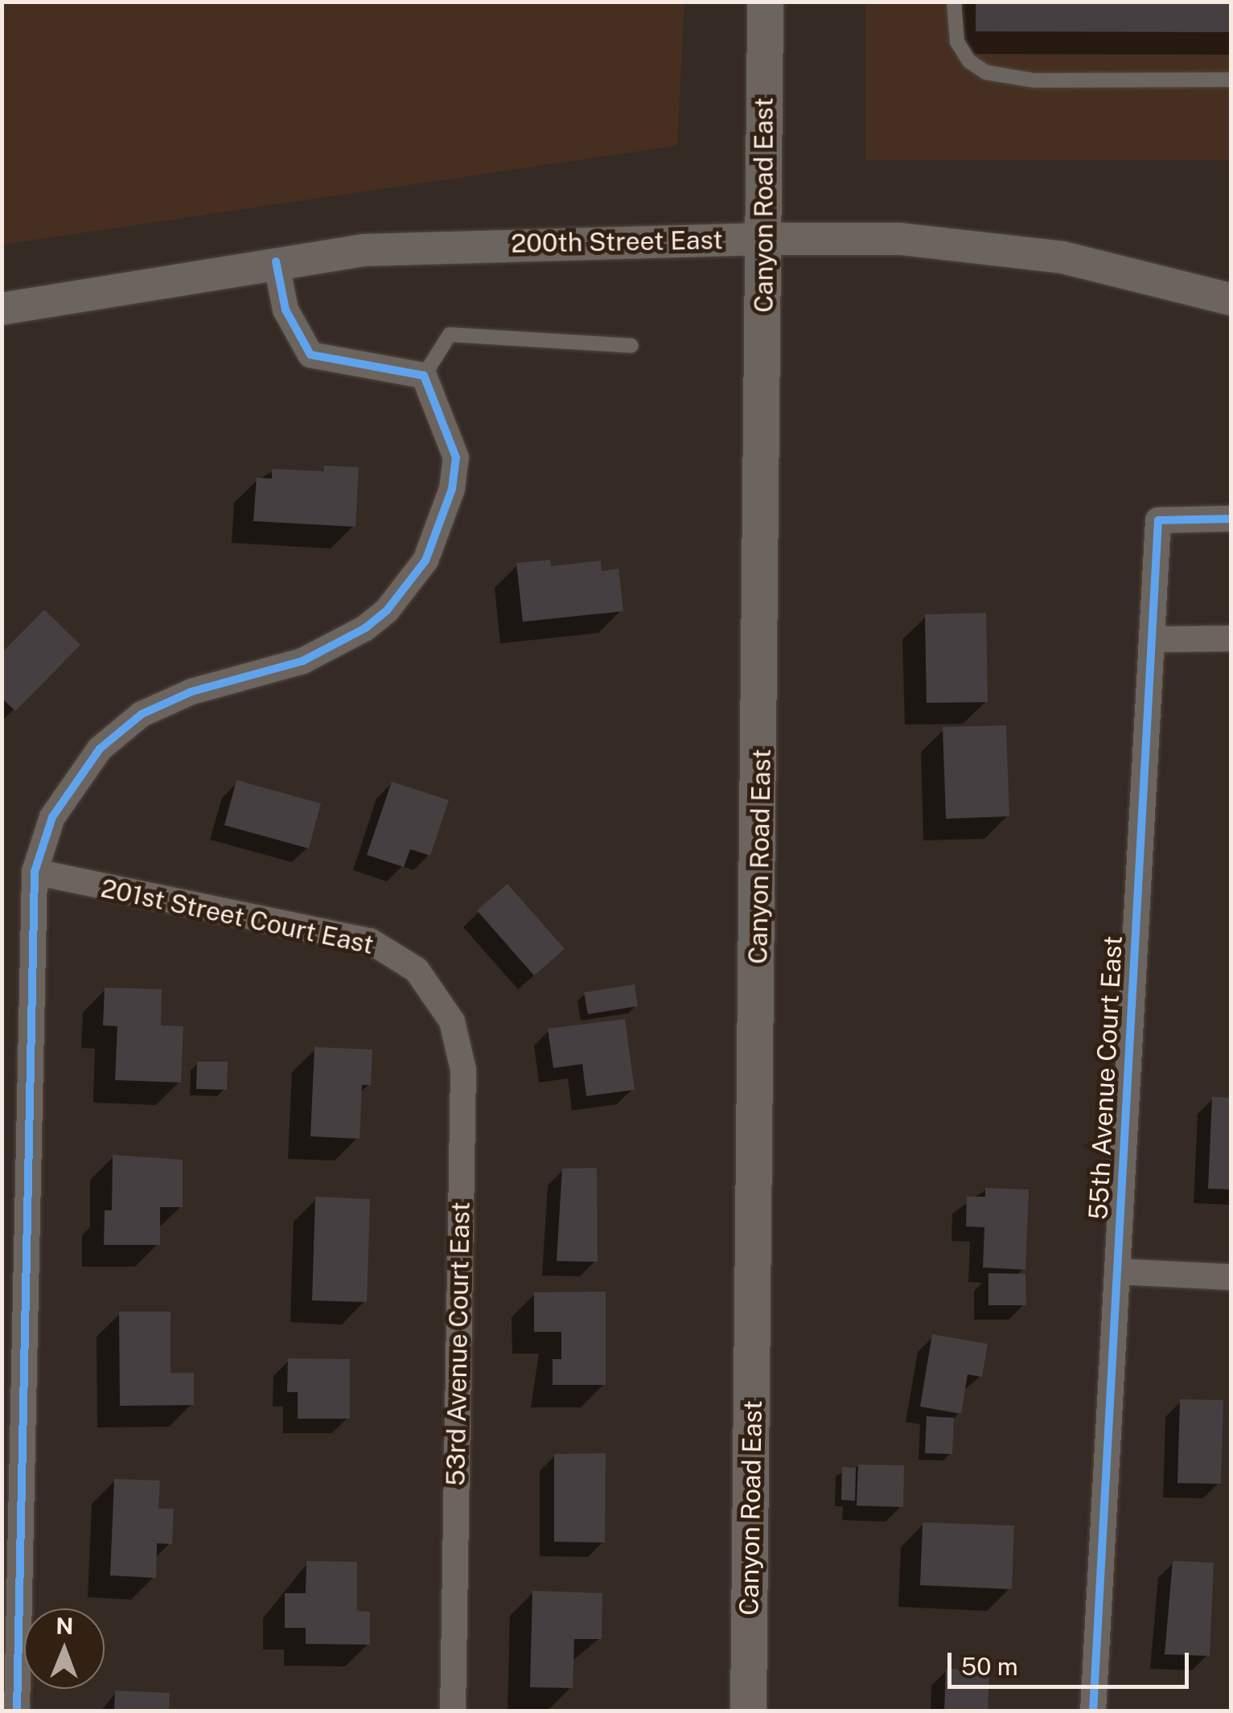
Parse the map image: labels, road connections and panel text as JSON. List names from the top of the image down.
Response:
{
  "streets": {
    "main road": ["Canyon Road East"],
    "street": [
      "200th Street East",
      "201st Street Court East",
      "55th Avenue Court East",
      "53rd Avenue Court East"
    ]
  },
  "crossings": [
    ["Canyon Road East", "200th Street East"],
    ["201st Street Court East", "53rd Avenue Court East"]
  ],
  "scale_bar": "50 m",
  "north": "top"
}
